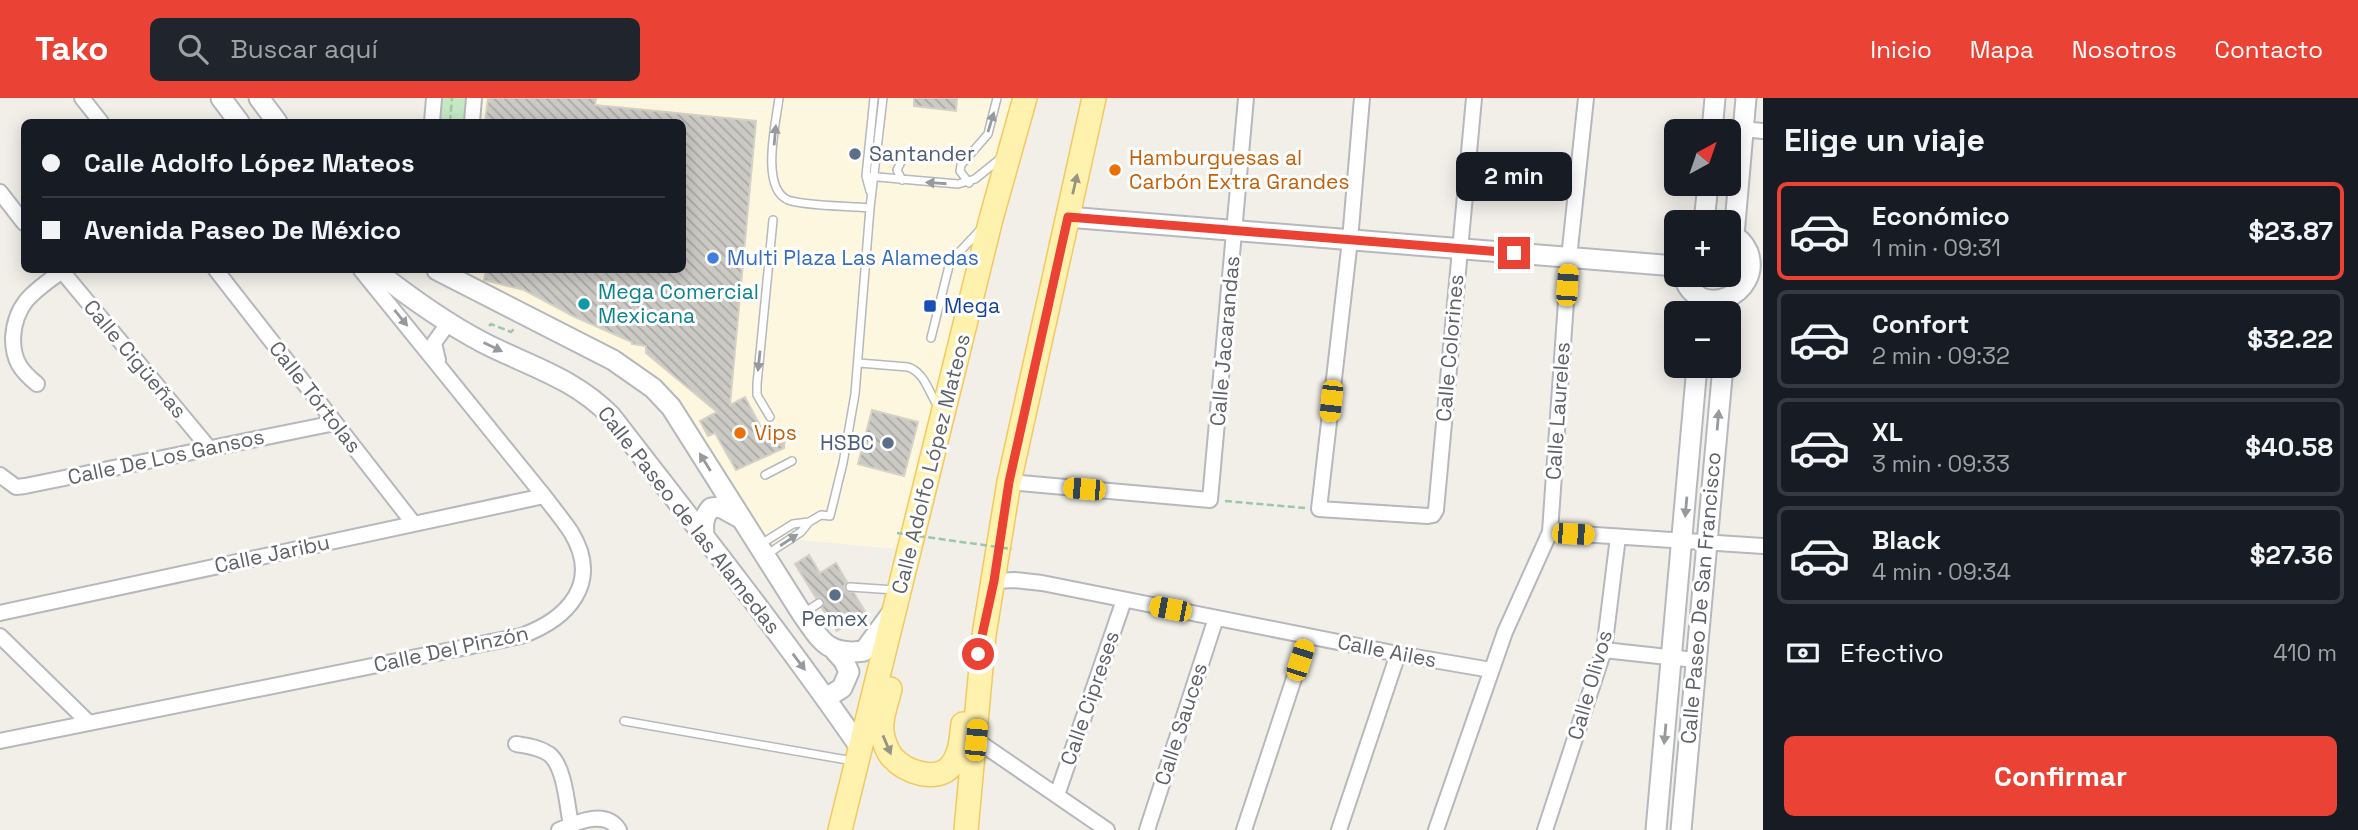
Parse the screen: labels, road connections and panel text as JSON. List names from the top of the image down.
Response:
{
  "streets": {
    "main road": ["Calle Adolfo López Mateos"],
    "street": [
      "Calle Jacarandas",
      "Calle Colorines",
      "Calle Cigüeñas",
      "Calle Tórtolas",
      "Calle Laureles",
      "Calle De Los Gansos",
      "Calle Paseo de las Alamedas",
      "Calle Jaribu",
      "Calle Paseo De San Francisco",
      "Calle Del Pinzón",
      "Calle Ailes",
      "Calle Olivos",
      "Calle Cipreses",
      "Calle Sauces"
    ]
  },
  "crossings": [
    ["Calle Cigüeñas", "Calle De Los Gansos"],
    ["Calle Tórtolas", "Calle De Los Gansos"],
    ["Calle Tórtolas", "Calle Jaribu"],
    ["Calle Laureles", "Calle Ailes"],
    ["Calle Adolfo López Mateos", "Calle Paseo de las Alamedas"],
    ["Calle Jaribu", "Calle Del Pinzón"],
    ["Calle Ailes", "Calle Cipreses"],
    ["Calle Ailes", "Calle Sauces"]
  ],
  "places": {
    "other": [
      "Santander",
      "Hamburguesas al Carbón Extra Grandes",
      "Multi Plaza Las Alamedas",
      "Mega Comercial Mexicana",
      "Vips",
      "HSBC",
      "Pemex"
    ],
    "transit": ["Mega"]
  },
  "north": "top right",
  "page": {
    "header": "Tako",
    "search": "Buscar aquí",
    "nav": [
      "Inicio",
      "Mapa",
      "Nosotros",
      "Contacto"
    ],
    "heading": "Elige un viaje",
    "map_buttons": ["+", "−"],
    "banner": ["Calle Adolfo López Mateos", "Avenida Paseo De México"],
    "bubble": "2 min",
    "list": [
      {
        "name": "Económico",
        "note": "1 min · 09:31",
        "value": "$23.87"
      },
      {
        "name": "Confort",
        "note": "2 min · 09:32",
        "value": "$32.22"
      },
      {
        "name": "XL",
        "note": "3 min · 09:33",
        "value": "$40.58"
      },
      {
        "name": "Black",
        "note": "4 min · 09:34",
        "value": "$27.36"
      }
    ],
    "pay": ["Efectivo", "410 m"],
    "buttons": "Confirmar"
  }
}
